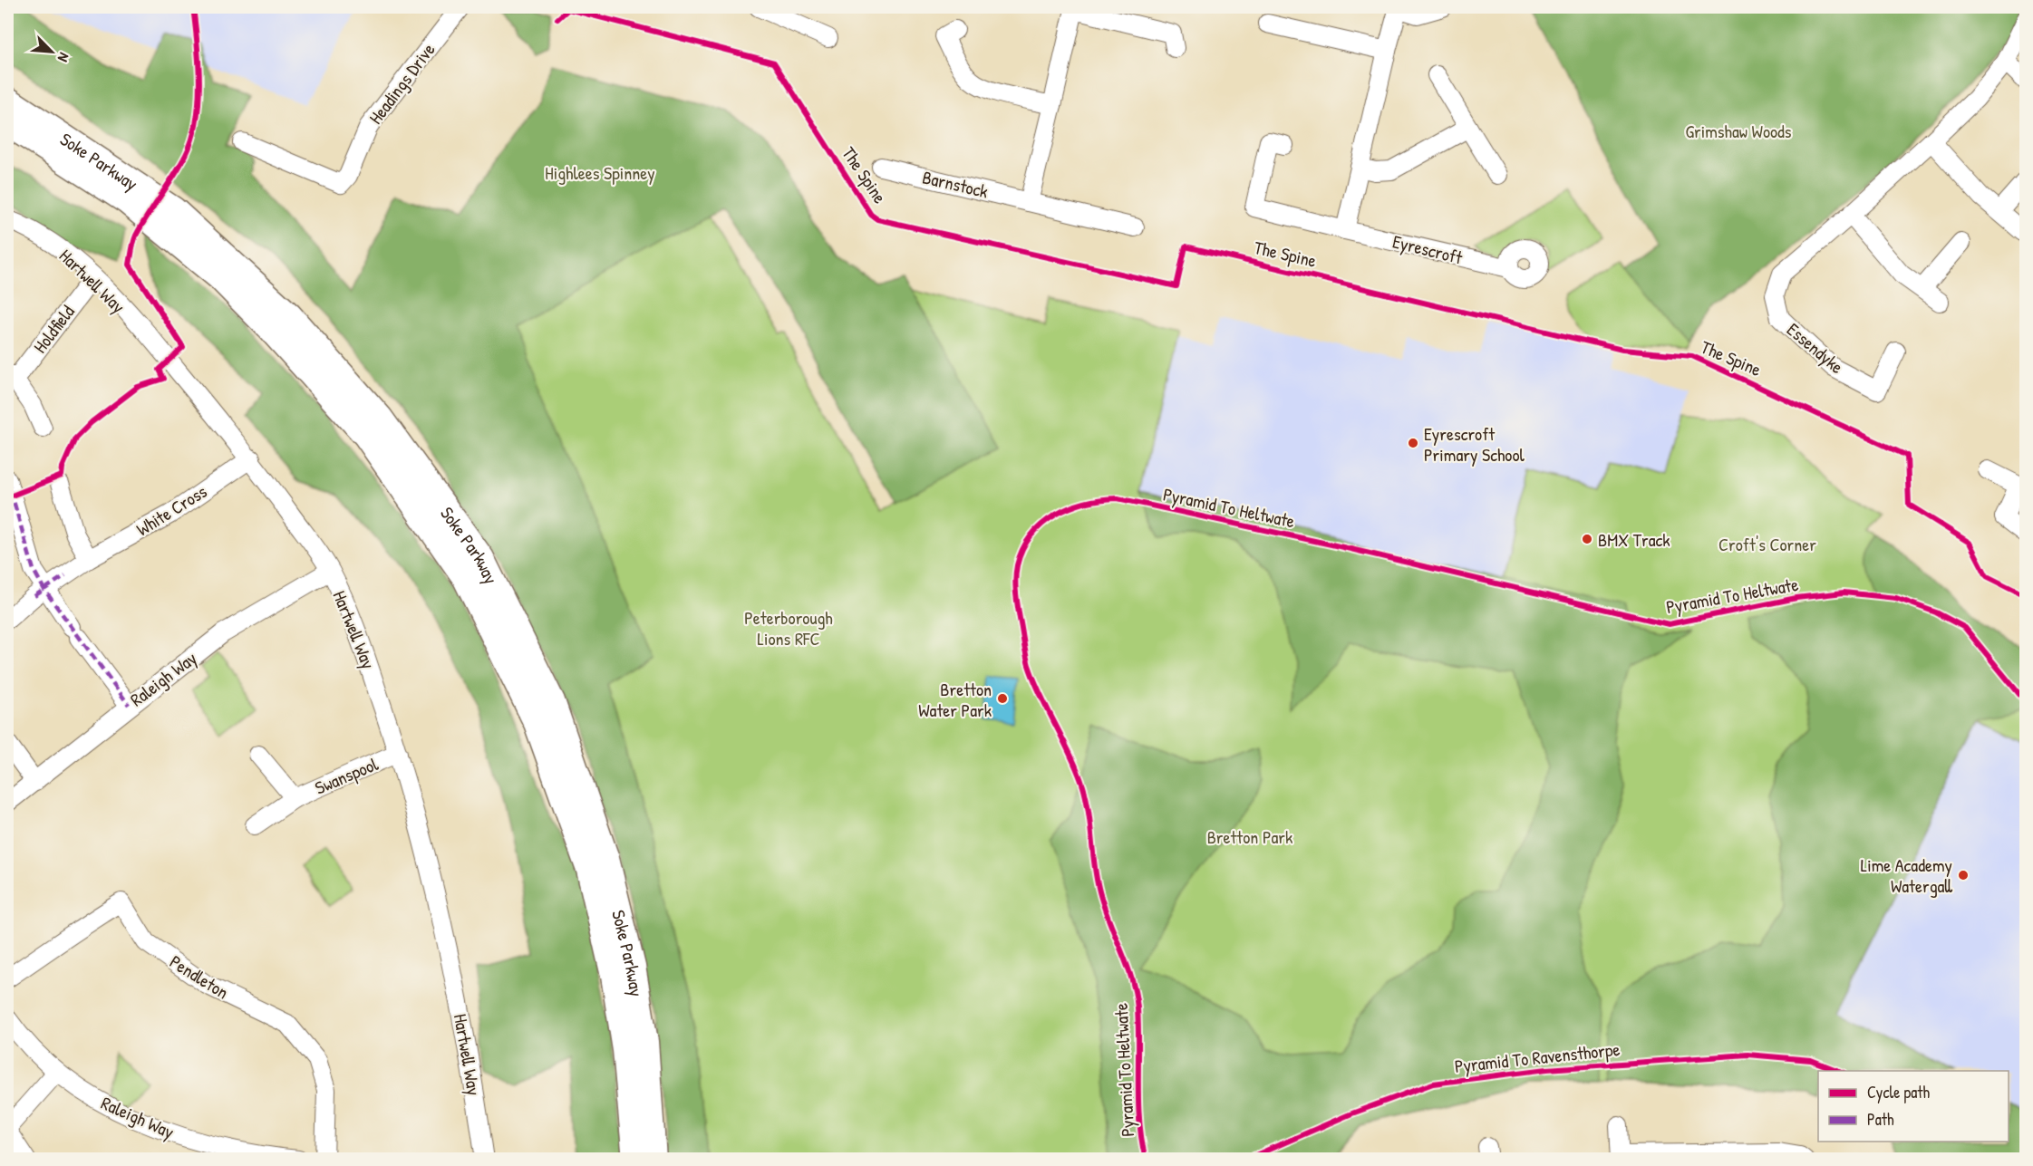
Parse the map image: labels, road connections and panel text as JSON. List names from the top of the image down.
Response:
{
  "streets": {
    "highway": ["Soke Parkway"],
    "street": [
      "Headings Drive",
      "Barnstock",
      "Eyrescroft",
      "Hartwell Way",
      "Holdfield",
      "Essendyke",
      "White Cross",
      "Raleigh Way",
      "Swanspool",
      "Pendleton"
    ],
    "cycle path": ["The Spine", "Pyramid To Heltwate", "Pyramid To Ravensthorpe"]
  },
  "crossings": [
    ["Hartwell Way", "Holdfield"],
    ["Hartwell Way", "White Cross"],
    ["Hartwell Way", "Raleigh Way"],
    ["Hartwell Way", "Swanspool"]
  ],
  "parks": [
    "Grimshaw Woods",
    "Highlees Spinney",
    "Croft's Corner",
    "Peterborough Lions RFC",
    "Bretton Park"
  ],
  "places": [
    "Eyrescroft Primary School",
    "BMX Track",
    "Bretton Water Park",
    "Lime Academy Watergall"
  ],
  "legend": ["Cycle path", "Path"],
  "north": "bottom right"
}
